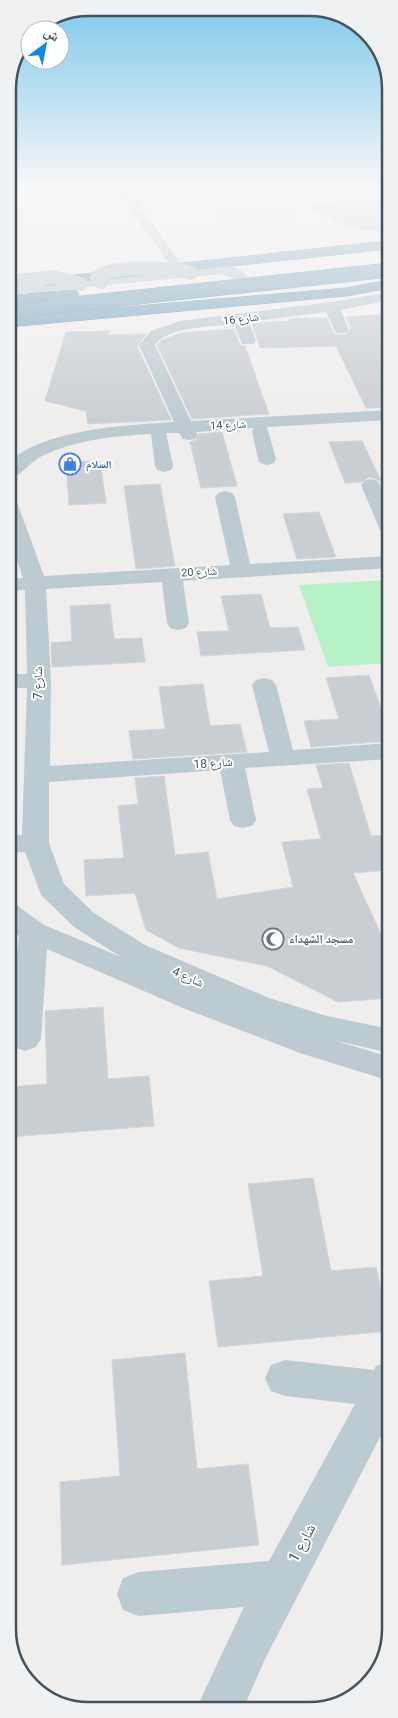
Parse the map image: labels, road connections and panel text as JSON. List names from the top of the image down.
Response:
{
  "streets": {
    "street": [
      "شارع 16",
      "شارع 14",
      "شارع 20",
      "شارع 7",
      "شارع 18",
      "شارع 4",
      "شارع 1"
    ]
  },
  "crossings": [
    ["شارع 16", "شارع 14"],
    ["شارع 20", "شارع 7"],
    ["شارع 7", "شارع 18"],
    ["شارع 7", "شارع 4"]
  ],
  "places": {
    "shop": ["السلام"],
    "mosque": ["مسجد الشهداء"]
  },
  "north": "top right"
}
